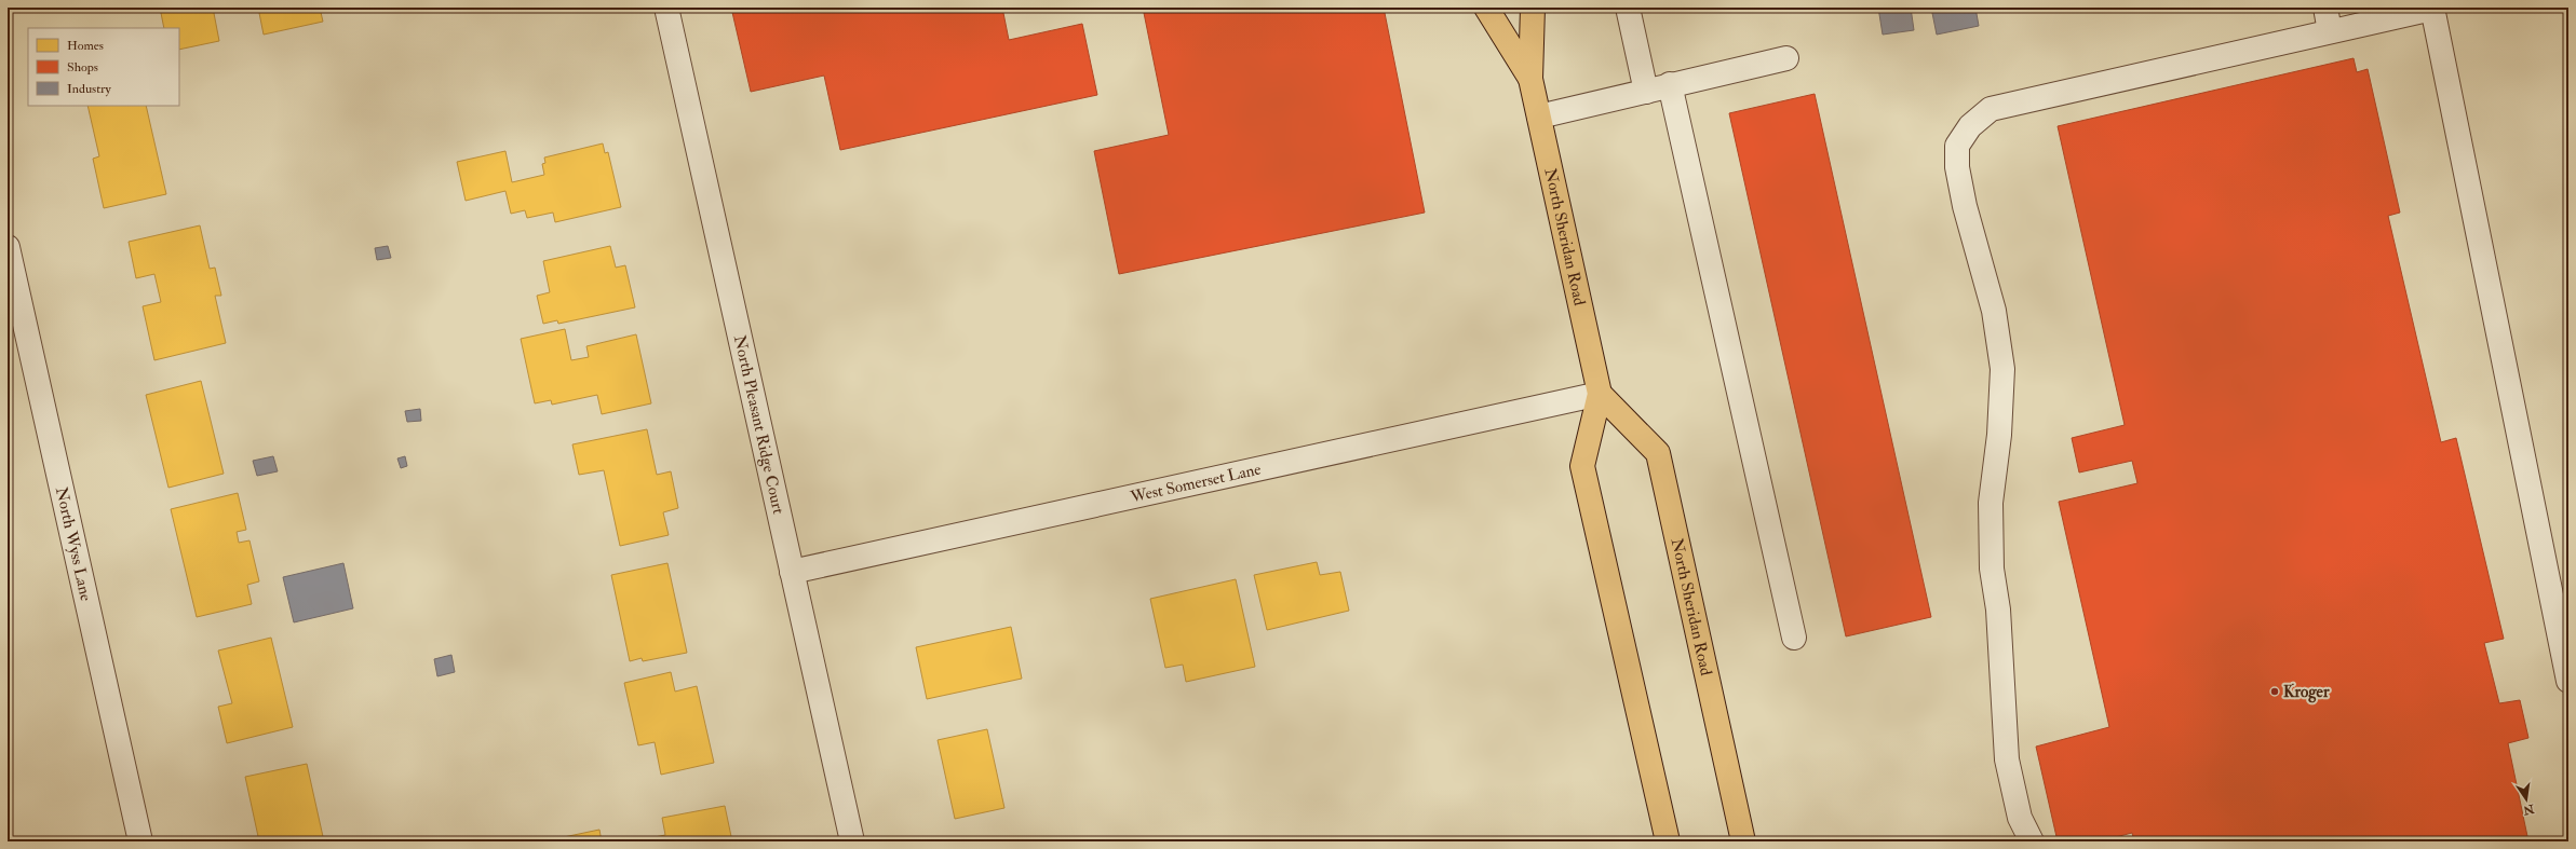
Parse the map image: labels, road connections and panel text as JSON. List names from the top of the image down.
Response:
{
  "streets": {
    "main road": ["North Sheridan Road"],
    "street": ["North Pleasant Ridge Court", "West Somerset Lane", "North Wyss Lane"]
  },
  "crossings": [
    ["North Sheridan Road", "West Somerset Lane"],
    ["North Pleasant Ridge Court", "West Somerset Lane"]
  ],
  "places": ["Kroger"],
  "legend": ["Homes", "Shops", "Industry"],
  "north": "bottom"
}
